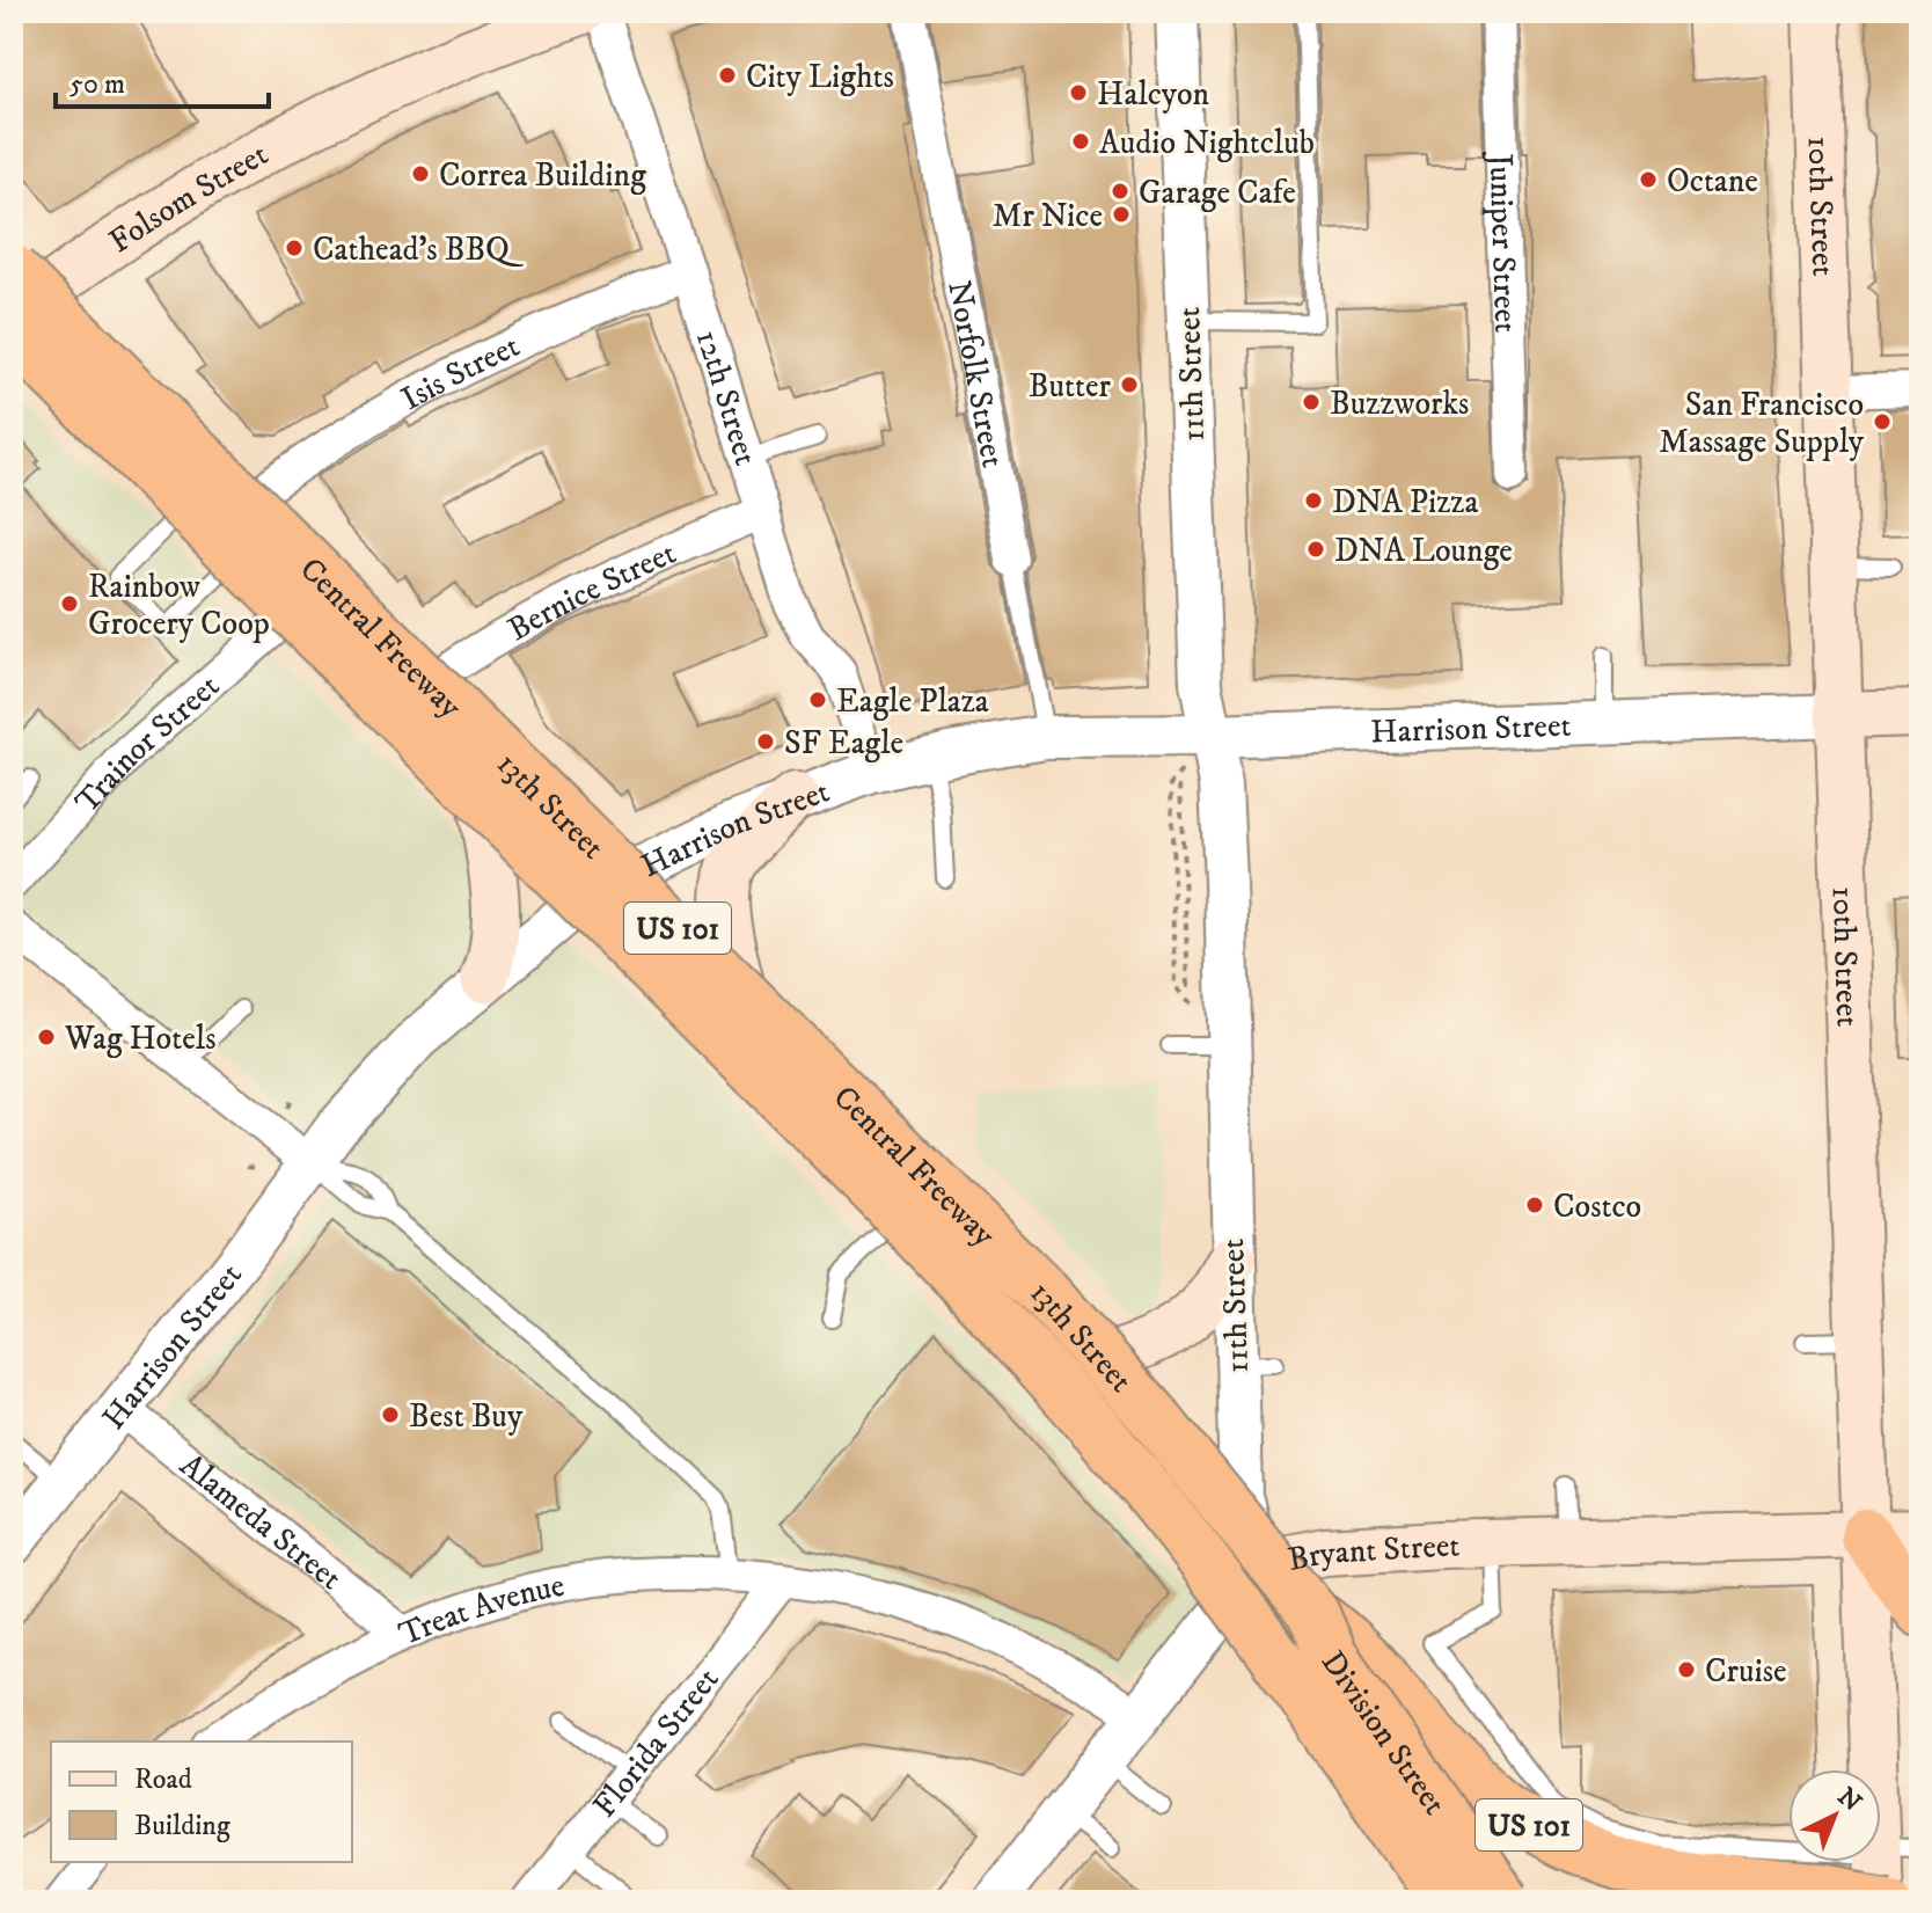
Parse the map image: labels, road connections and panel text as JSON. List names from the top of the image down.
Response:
{
  "streets": {
    "highway": ["Central Freeway", "US 101"],
    "main road": [
      "Folsom Street",
      "10th Street",
      "Harrison Street",
      "13th Street",
      "Bryant Street",
      "Division Street"
    ],
    "street": [
      "Juniper Street",
      "Isis Street",
      "Norfolk Street",
      "11th Street",
      "12th Street",
      "Bernice Street",
      "Trainor Street",
      "Alameda Street",
      "Treat Avenue",
      "Florida Street"
    ]
  },
  "crossings": [
    ["Folsom Street", "Central Freeway"],
    ["Folsom Street", "13th Street"],
    ["10th Street", "Central Freeway"],
    ["10th Street", "Harrison Street"],
    ["10th Street", "Bryant Street"],
    ["Isis Street", "12th Street"],
    ["Isis Street", "13th Street"],
    ["Norfolk Street", "Harrison Street"],
    ["11th Street", "Harrison Street"],
    ["11th Street", "13th Street"],
    ["11th Street", "Bryant Street"],
    ["11th Street", "Division Street"],
    ["12th Street", "Bernice Street"],
    ["12th Street", "Harrison Street"],
    ["Bernice Street", "13th Street"],
    ["Central Freeway", "13th Street"],
    ["Central Freeway", "Division Street"],
    ["Harrison Street", "13th Street"],
    ["Harrison Street", "Alameda Street"],
    ["Trainor Street", "13th Street"],
    ["13th Street", "Bryant Street"],
    ["13th Street", "Division Street"],
    ["Alameda Street", "Treat Avenue"],
    ["Bryant Street", "Division Street"],
    ["Treat Avenue", "Florida Street"]
  ],
  "places": [
    "City Lights",
    "Halcyon",
    "Audio Nightclub",
    "Correa Building",
    "Octane",
    "Garage Cafe",
    "Mr Nice",
    "Cathead's BBQ",
    "Butter",
    "Buzzworks",
    "San Francisco Massage Supply",
    "DNA Pizza",
    "DNA Lounge",
    "Rainbow Grocery Coop",
    "Eagle Plaza",
    "SF Eagle",
    "Wag Hotels",
    "Costco",
    "Best Buy",
    "Cruise"
  ],
  "legend": ["Road", "Building"],
  "scale_bar": "50 m",
  "north": "top right"
}
